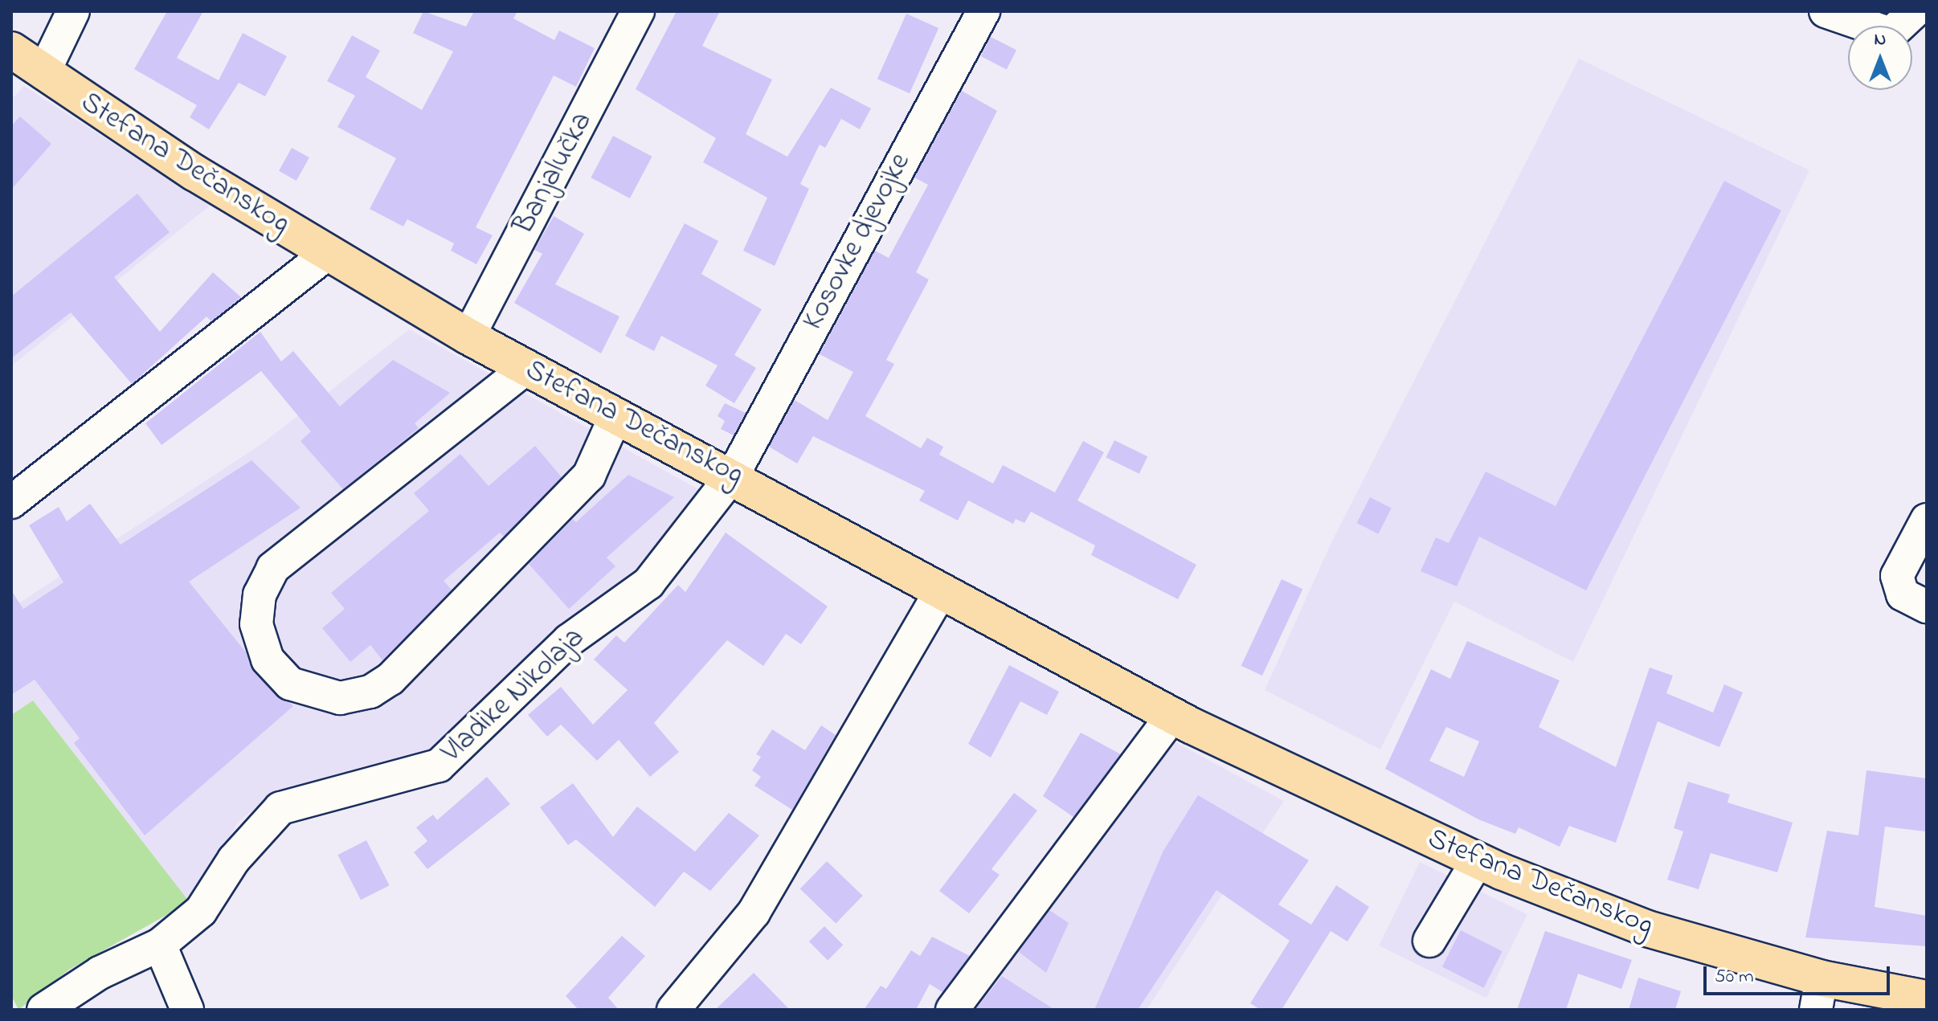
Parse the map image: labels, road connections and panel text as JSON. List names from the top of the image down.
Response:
{
  "streets": {
    "main road": ["Stefana Dečanskog"],
    "street": ["Banjalučka", "Kosovke djevojke", "Vladike Nikolaja"]
  },
  "crossings": [
    ["Stefana Dečanskog", "Banjalučka"],
    ["Stefana Dečanskog", "Kosovke djevojke"],
    ["Stefana Dečanskog", "Vladike Nikolaja"],
    ["Kosovke djevojke", "Vladike Nikolaja"]
  ],
  "scale_bar": "50 m",
  "north": "top"
}
